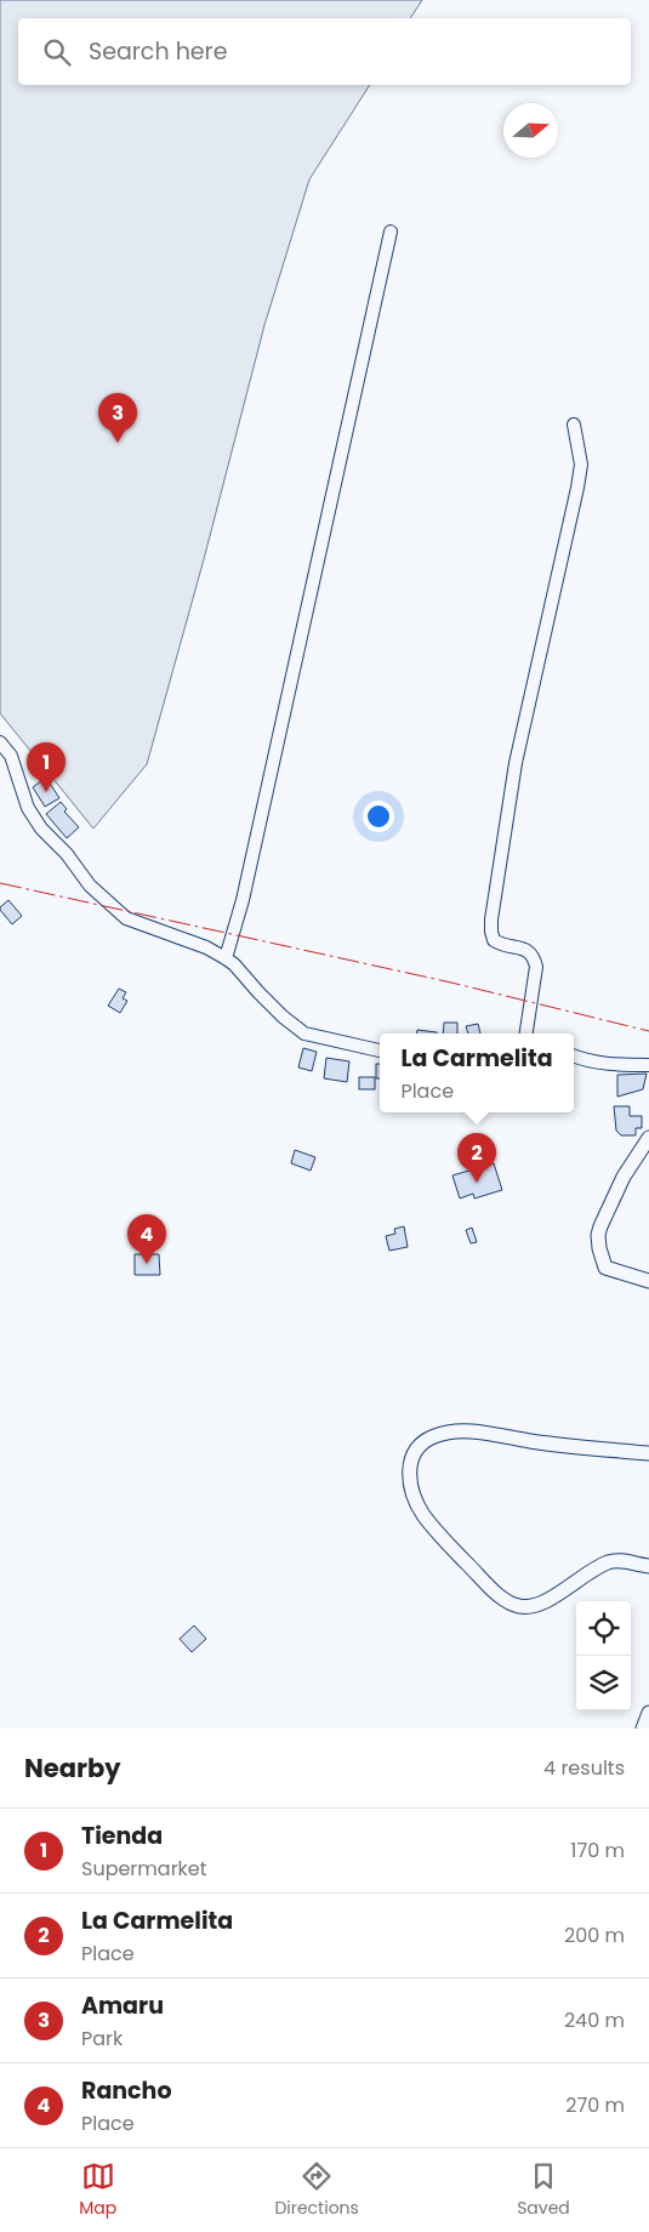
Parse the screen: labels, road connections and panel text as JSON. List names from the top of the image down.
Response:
{
  "north": "right",
  "page": {
    "search": "Search here",
    "pins": [
      "3",
      "1",
      "2",
      "4"
    ],
    "popup": ["La Carmelita", "Place"],
    "heading": ["Nearby", "4 results"],
    "list": [
      {
        "mark": "1",
        "name": "Tienda",
        "note": "Supermarket",
        "value": "170 m"
      },
      {
        "mark": "2",
        "name": "La Carmelita",
        "note": "Place",
        "value": "200 m"
      },
      {
        "mark": "3",
        "name": "Amaru",
        "note": "Park",
        "value": "240 m"
      },
      {
        "mark": "4",
        "name": "Rancho",
        "note": "Place",
        "value": "270 m"
      }
    ],
    "nav": ["Map", "Directions", "Saved"]
  }
}
